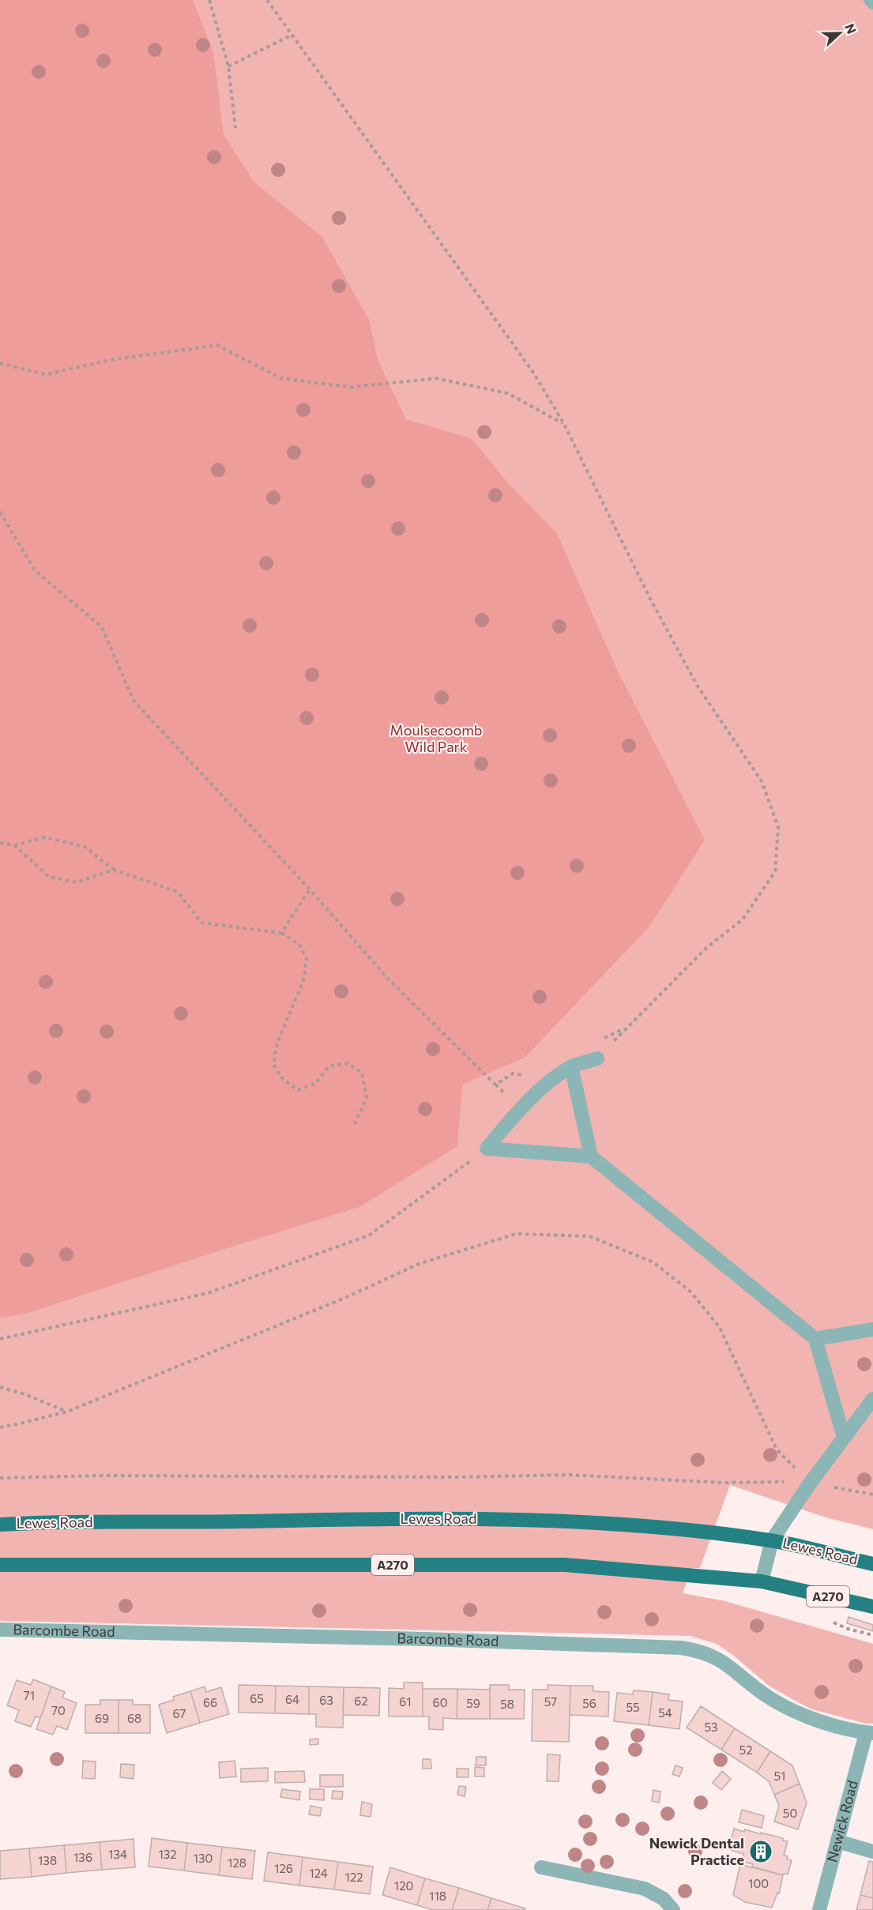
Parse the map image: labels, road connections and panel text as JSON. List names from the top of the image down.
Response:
{
  "streets": {
    "main road": ["Lewes Road", "A270"],
    "street": ["Barcombe Road", "Newick Road"]
  },
  "crossings": [
    ["Barcombe Road", "Newick Road"]
  ],
  "parks": ["Moulsecoomb Wild Park"],
  "places": {
    "building": ["Newick Dental Practice"]
  },
  "house_numbers": [
    "71",
    "65",
    "64",
    "63",
    "62",
    "61",
    "57",
    "66",
    "60",
    "59",
    "56",
    "58",
    "55",
    "70",
    "54",
    "67",
    "69",
    "68",
    "53",
    "52",
    "51",
    "50",
    "134",
    "132",
    "136",
    "130",
    "138",
    "128",
    "126",
    "124",
    "122",
    "100",
    "120",
    "118"
  ],
  "north": "right"
}
